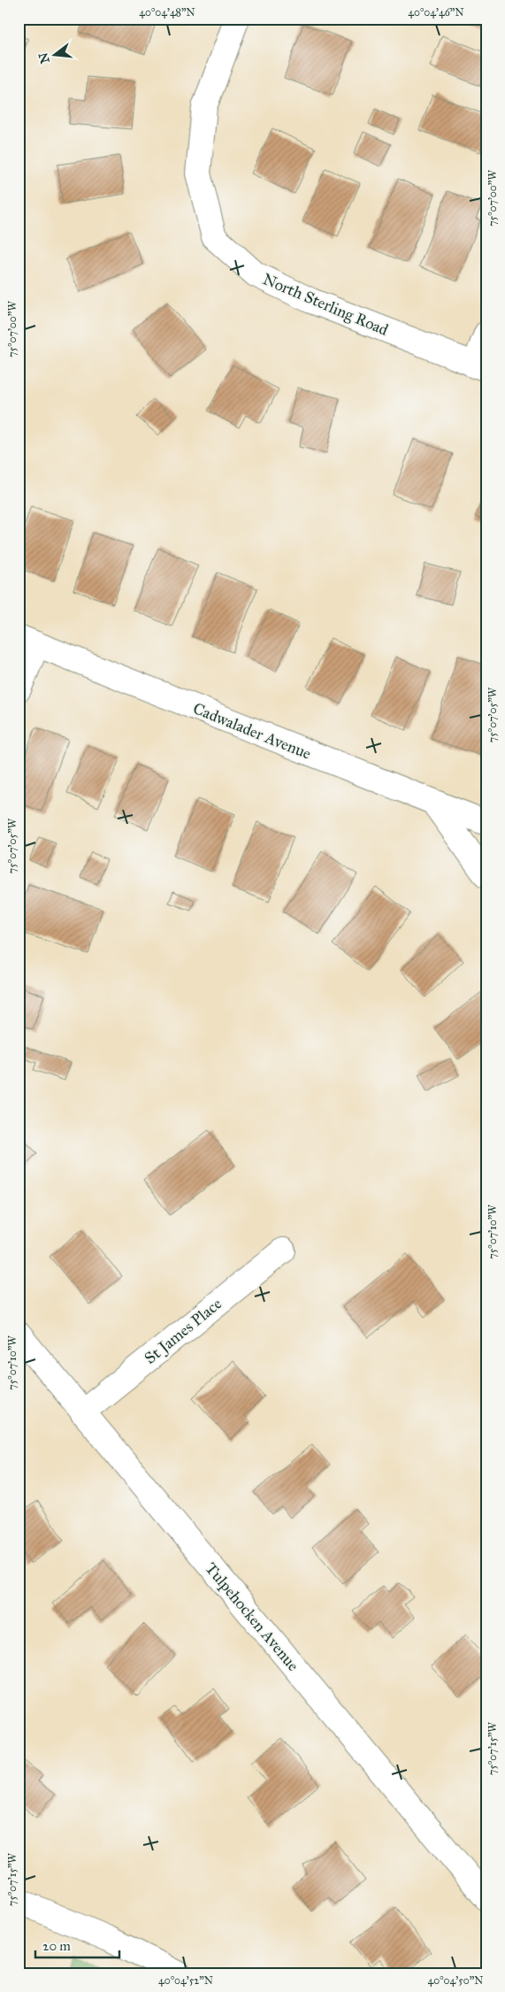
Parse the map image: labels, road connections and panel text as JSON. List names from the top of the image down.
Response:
{
  "streets": {
    "street": [
      "North Sterling Road",
      "Cadwalader Avenue",
      "St James Place",
      "Tulpehocken Avenue"
    ]
  },
  "crossings": [
    ["St James Place", "Tulpehocken Avenue"]
  ],
  "scale_bar": "20 m",
  "north": "left",
  "coordinates": [
    "40°04'48\"N",
    "40°04'46\"N",
    "75°07'00\"W",
    "75°07'05\"W",
    "75°07'10\"W",
    "75°07'15\"W",
    "40°04'52\"N",
    "40°04'50\"N"
  ]
}
